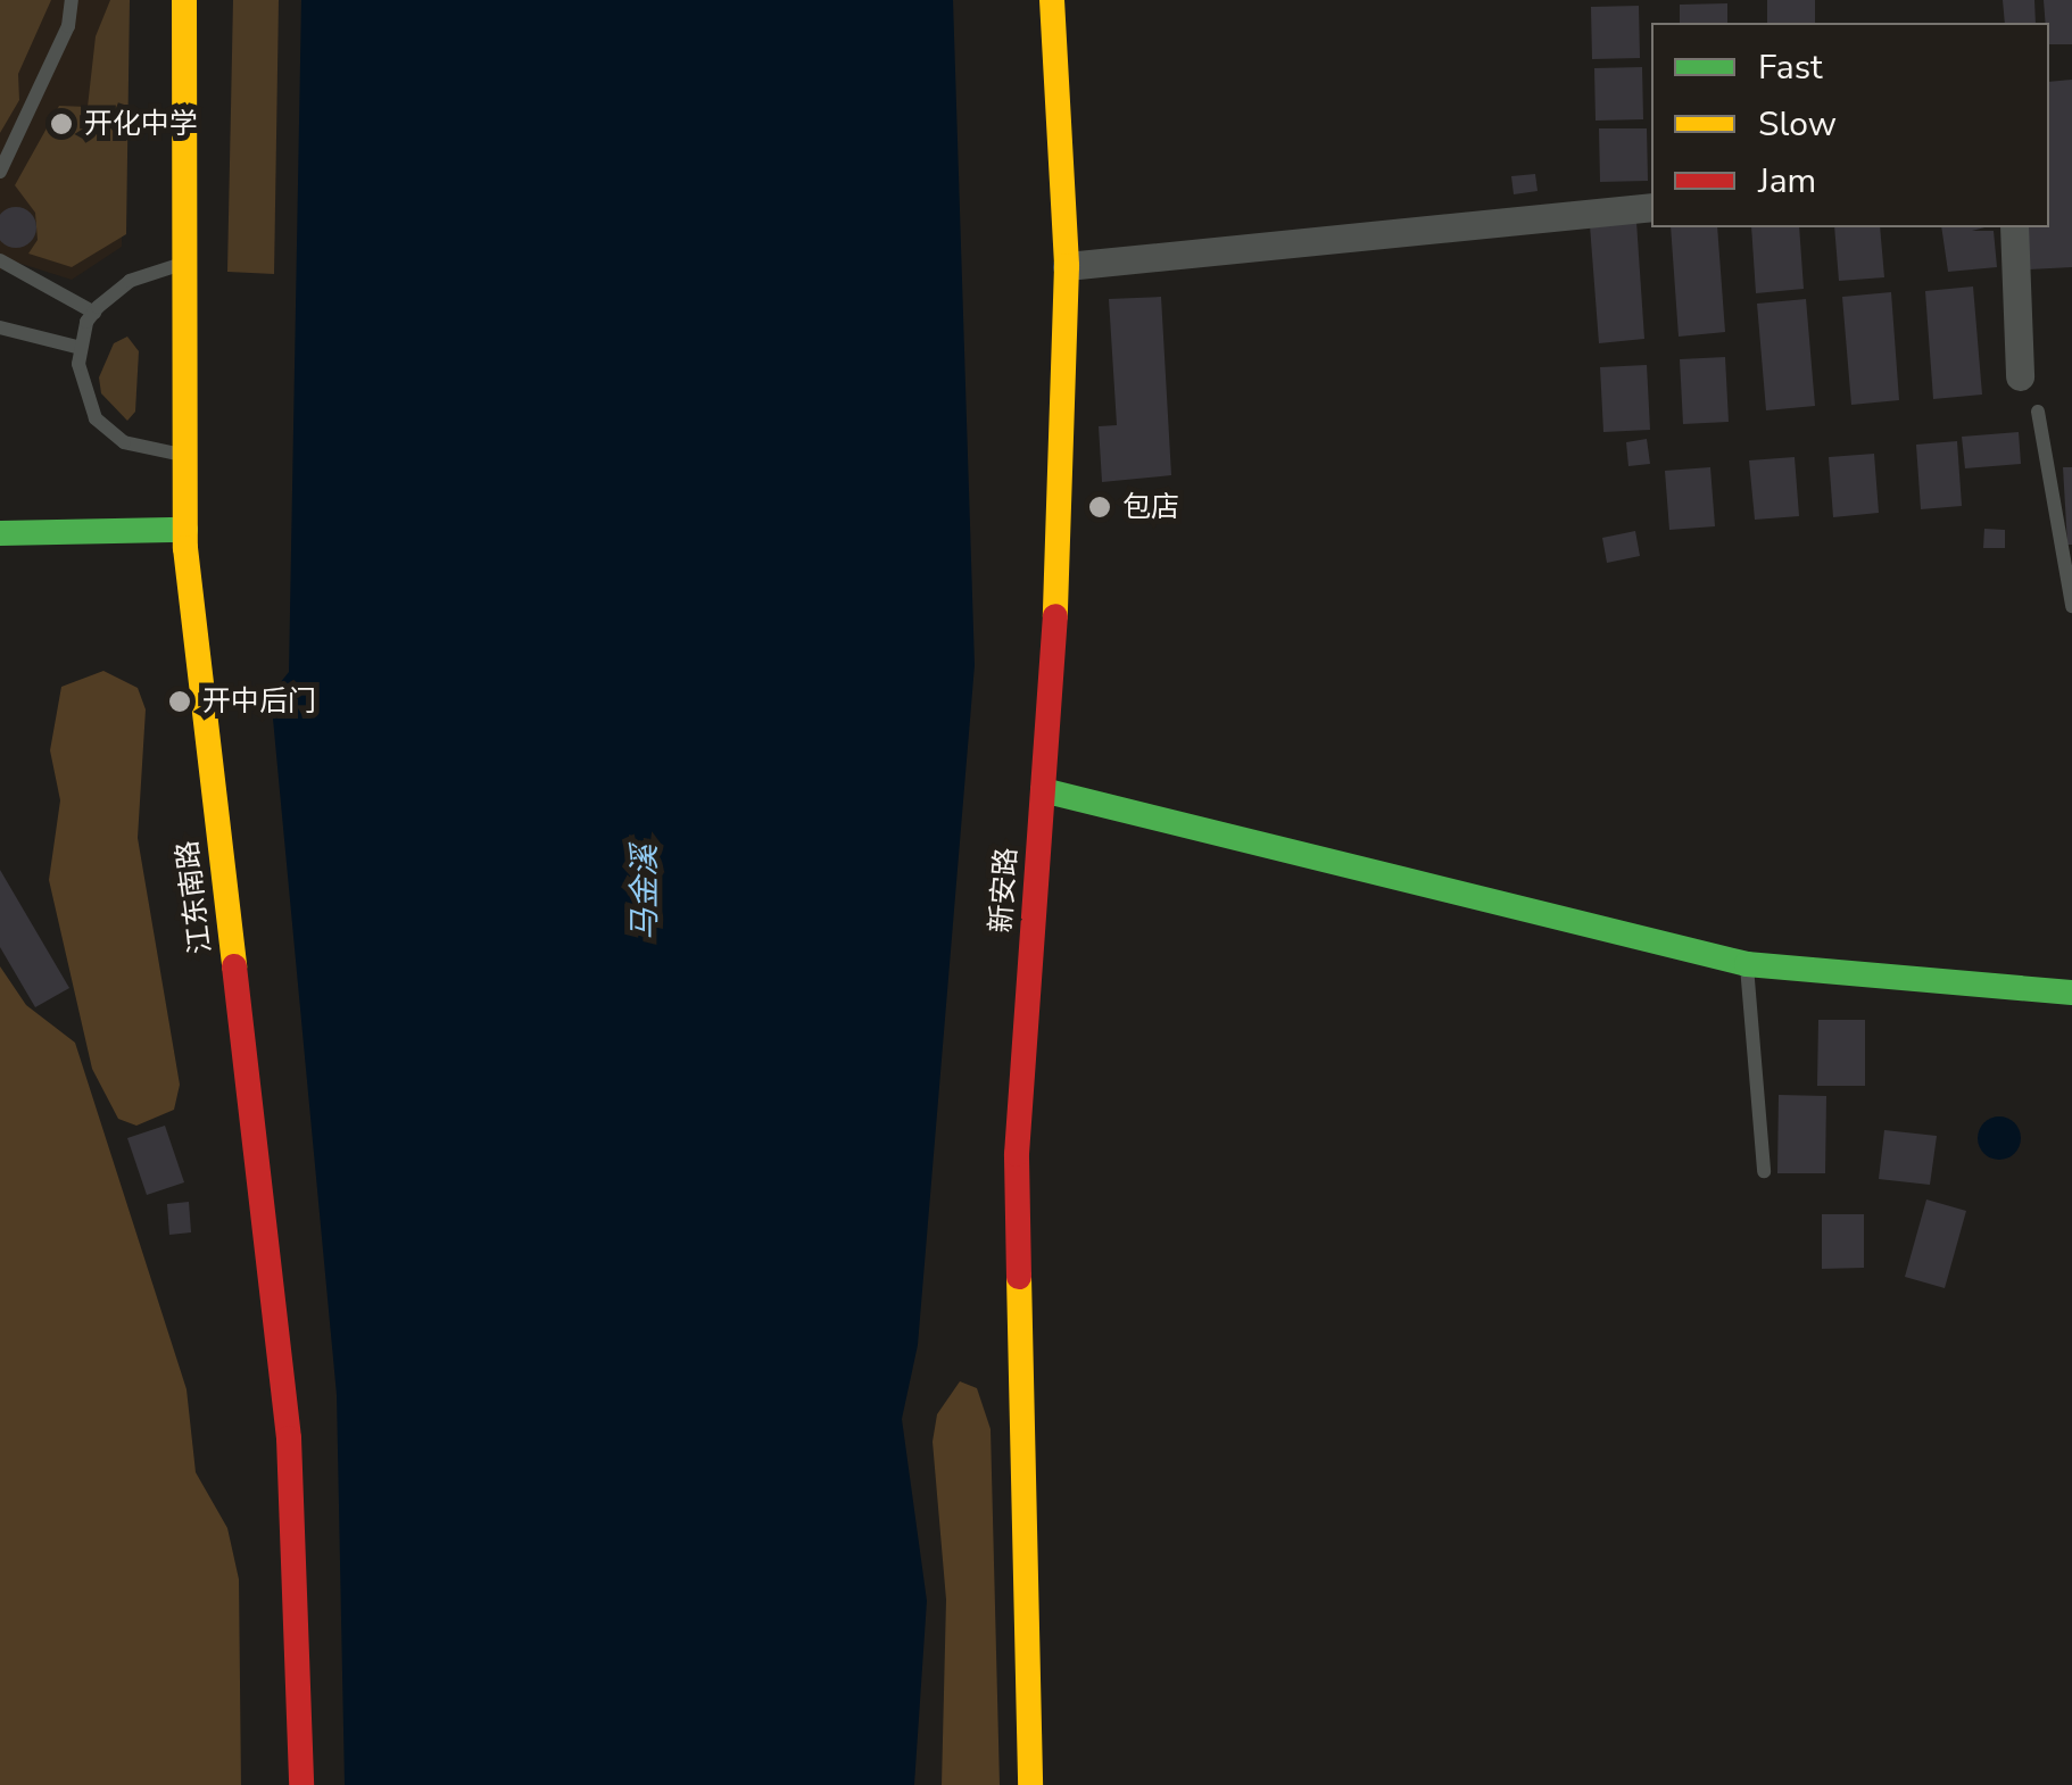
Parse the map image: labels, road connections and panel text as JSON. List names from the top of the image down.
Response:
{
  "streets": {
    "street": ["新安路", "江东南路"]
  },
  "water": ["马金溪"],
  "places": ["开化中学", "包店", "开中后门"],
  "legend": ["Fast", "Slow", "Jam"]
}
